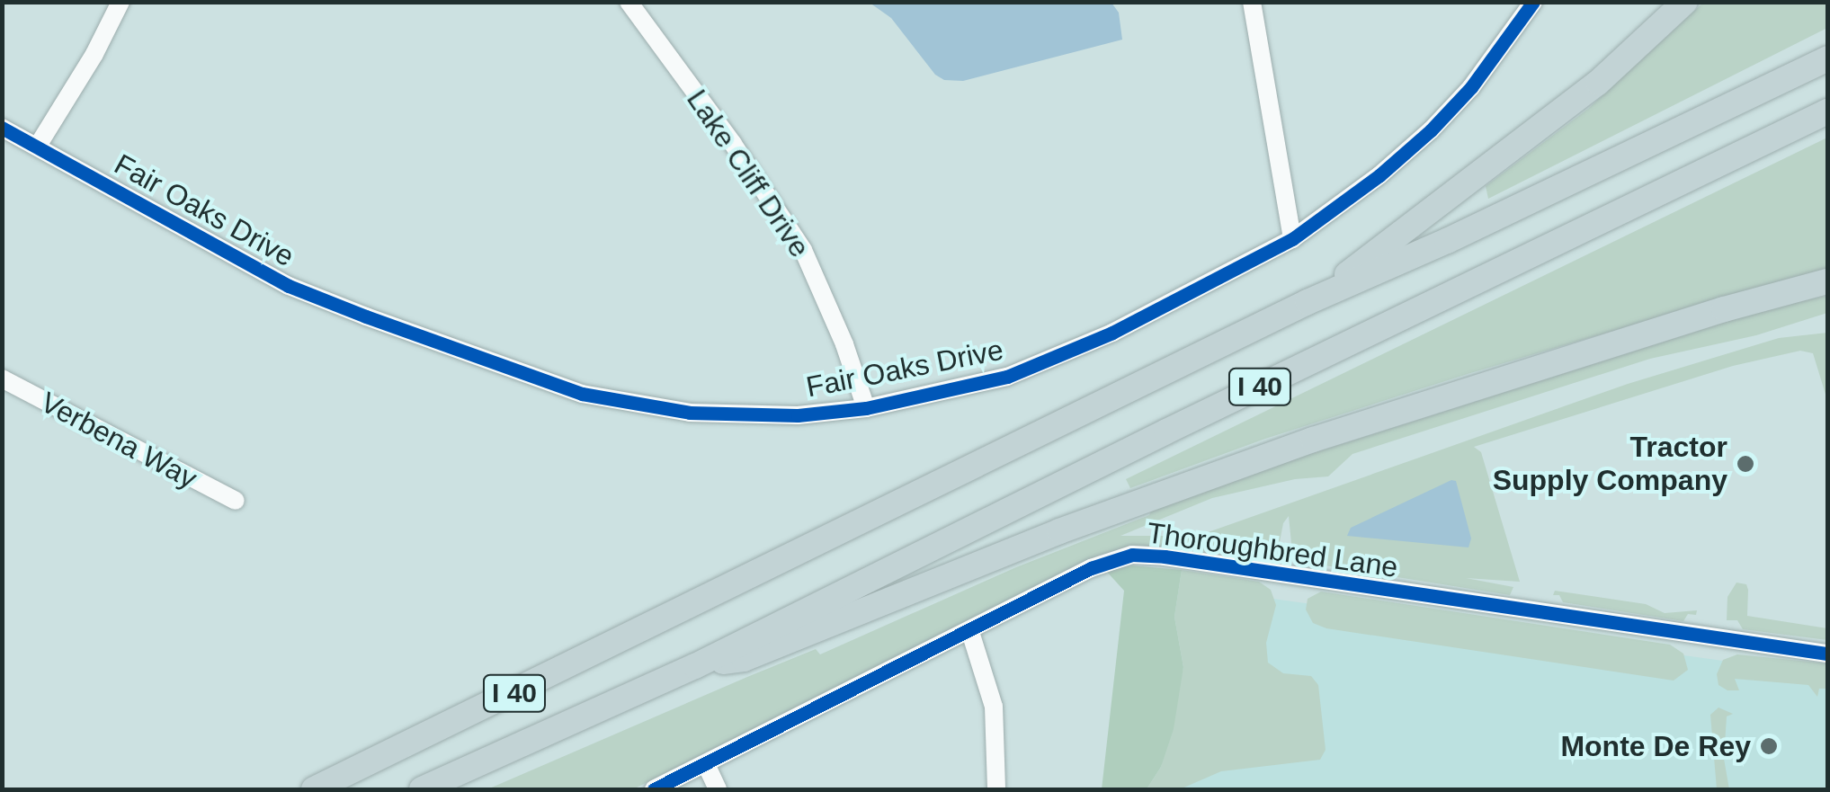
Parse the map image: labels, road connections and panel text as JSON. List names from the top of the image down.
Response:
{
  "streets": {
    "highway": ["I 40"],
    "street": [
      "Lake Cliff Drive",
      "Fair Oaks Drive",
      "Verbena Way",
      "Thoroughbred Lane"
    ]
  },
  "crossings": [
    ["Lake Cliff Drive", "Fair Oaks Drive"]
  ],
  "places": ["Tractor Supply Company", "Monte De Rey"]
}
